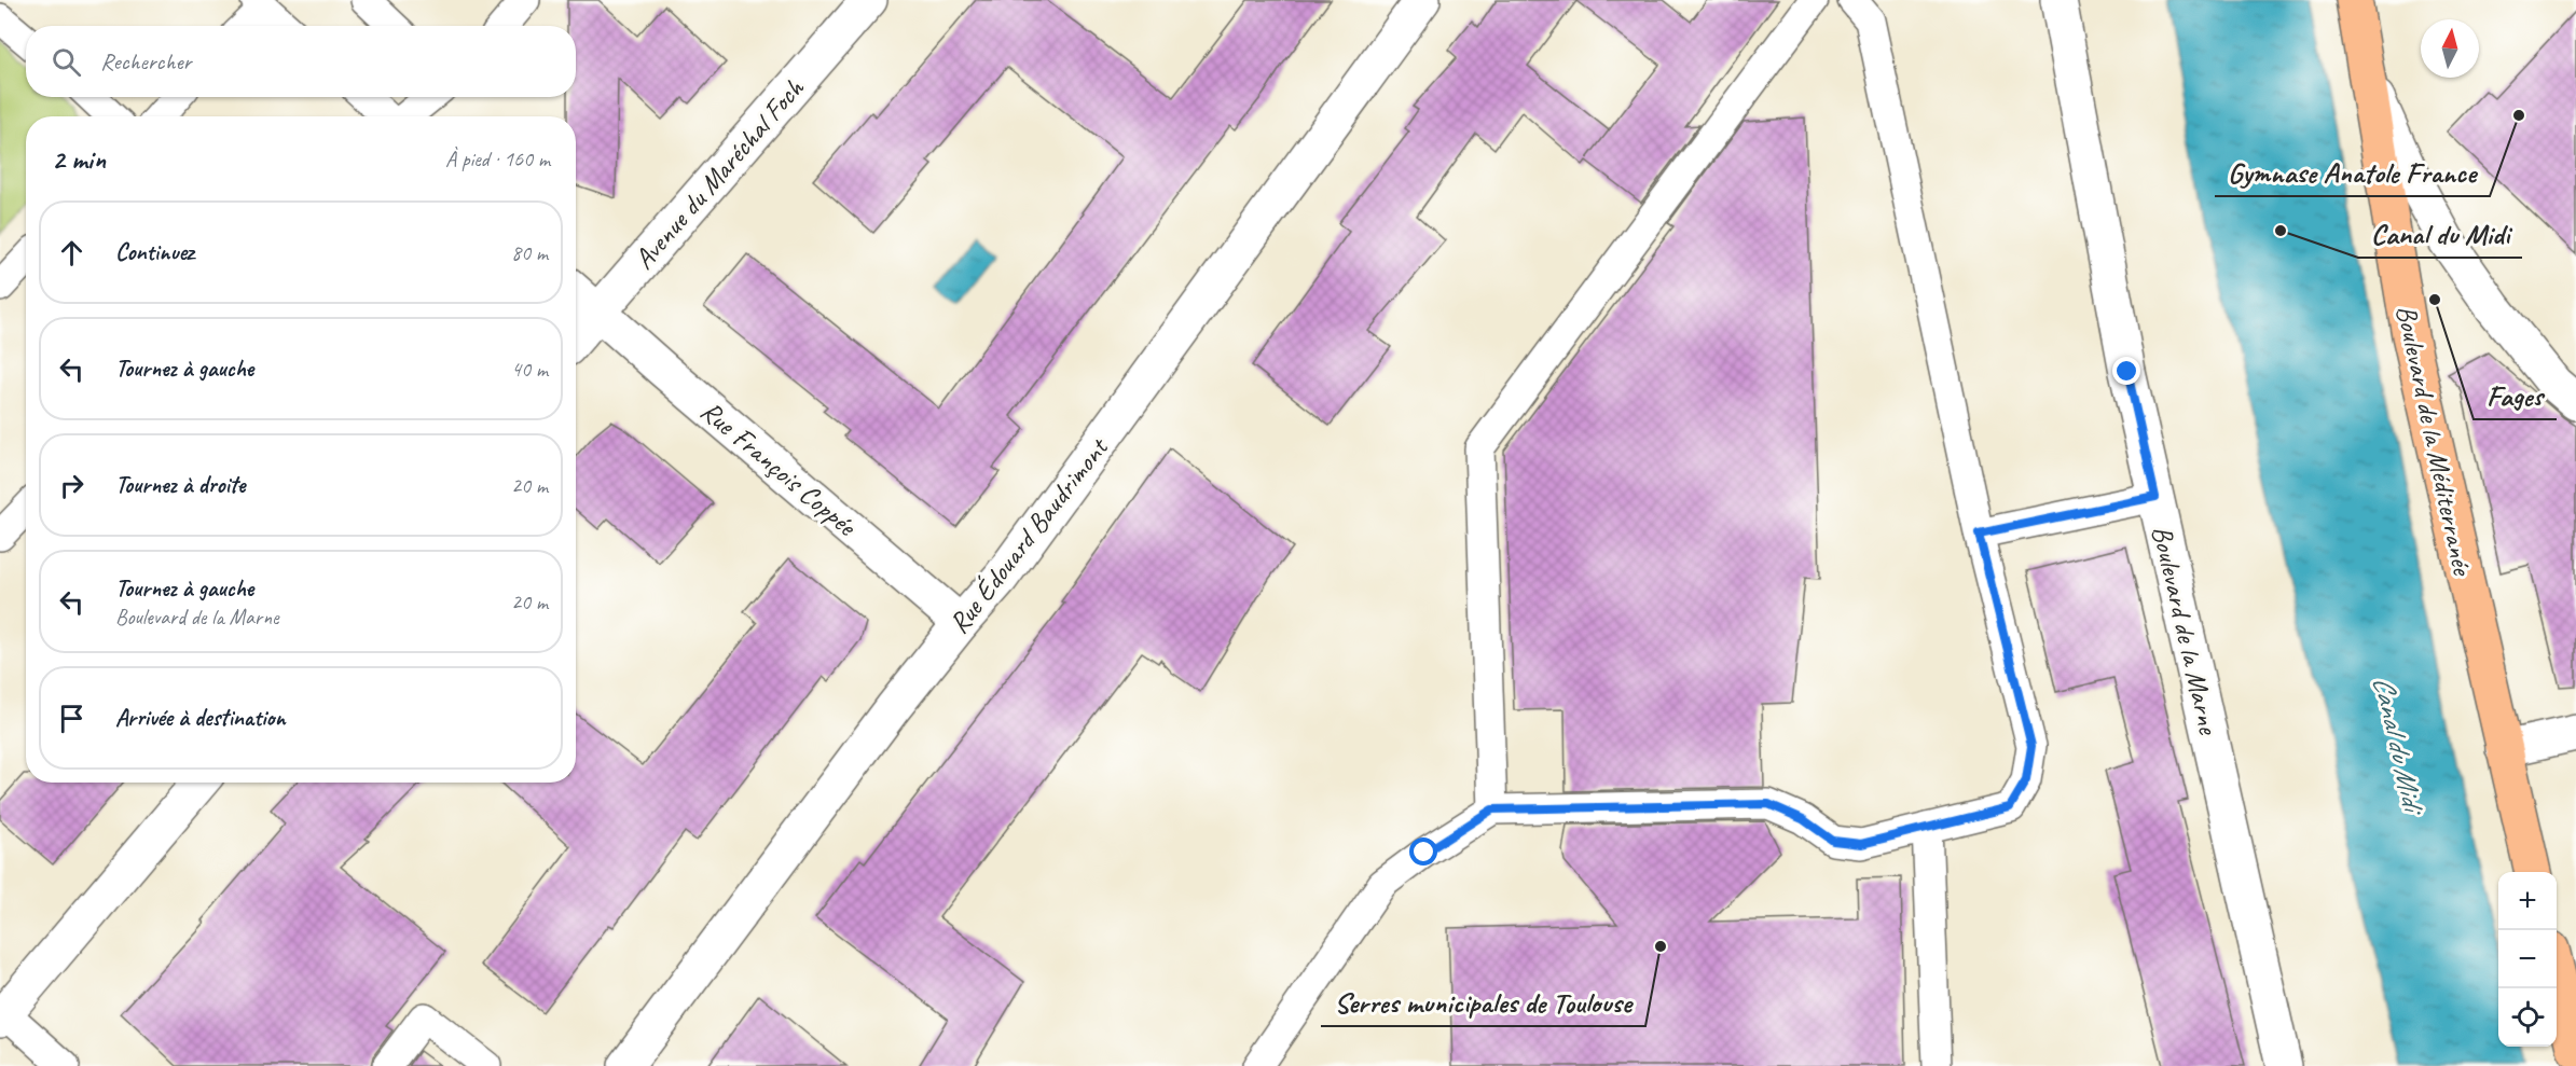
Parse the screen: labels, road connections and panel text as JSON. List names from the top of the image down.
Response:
{
  "streets": {
    "main road": ["Boulevard de la Méditerranée"],
    "street": [
      "Avenue du Maréchal Foch",
      "Rue François Coppée",
      "Rue Édouard Baudrimont",
      "Boulevard de la Marne"
    ]
  },
  "crossings": [
    ["Avenue du Maréchal Foch", "Rue François Coppée"],
    ["Rue François Coppée", "Rue Édouard Baudrimont"]
  ],
  "water": ["Canal du Midi"],
  "places": [
    "Gymnase Anatole France",
    "Canal du Midi",
    "Fages",
    "Serres municipales de Toulouse"
  ],
  "north": "top",
  "page": {
    "search": "Rechercher",
    "heading": ["2 min", "À pied · 160 m"],
    "list": [
      ["Continuez", "80 m"],
      ["Tournez à gauche", "40 m"],
      ["Tournez à droite", "20 m"],
      ["Tournez à gauche", "Boulevard de la Marne", "20 m"],
      "Arrivée à destination"
    ],
    "map_buttons": ["+", "−"]
  }
}
